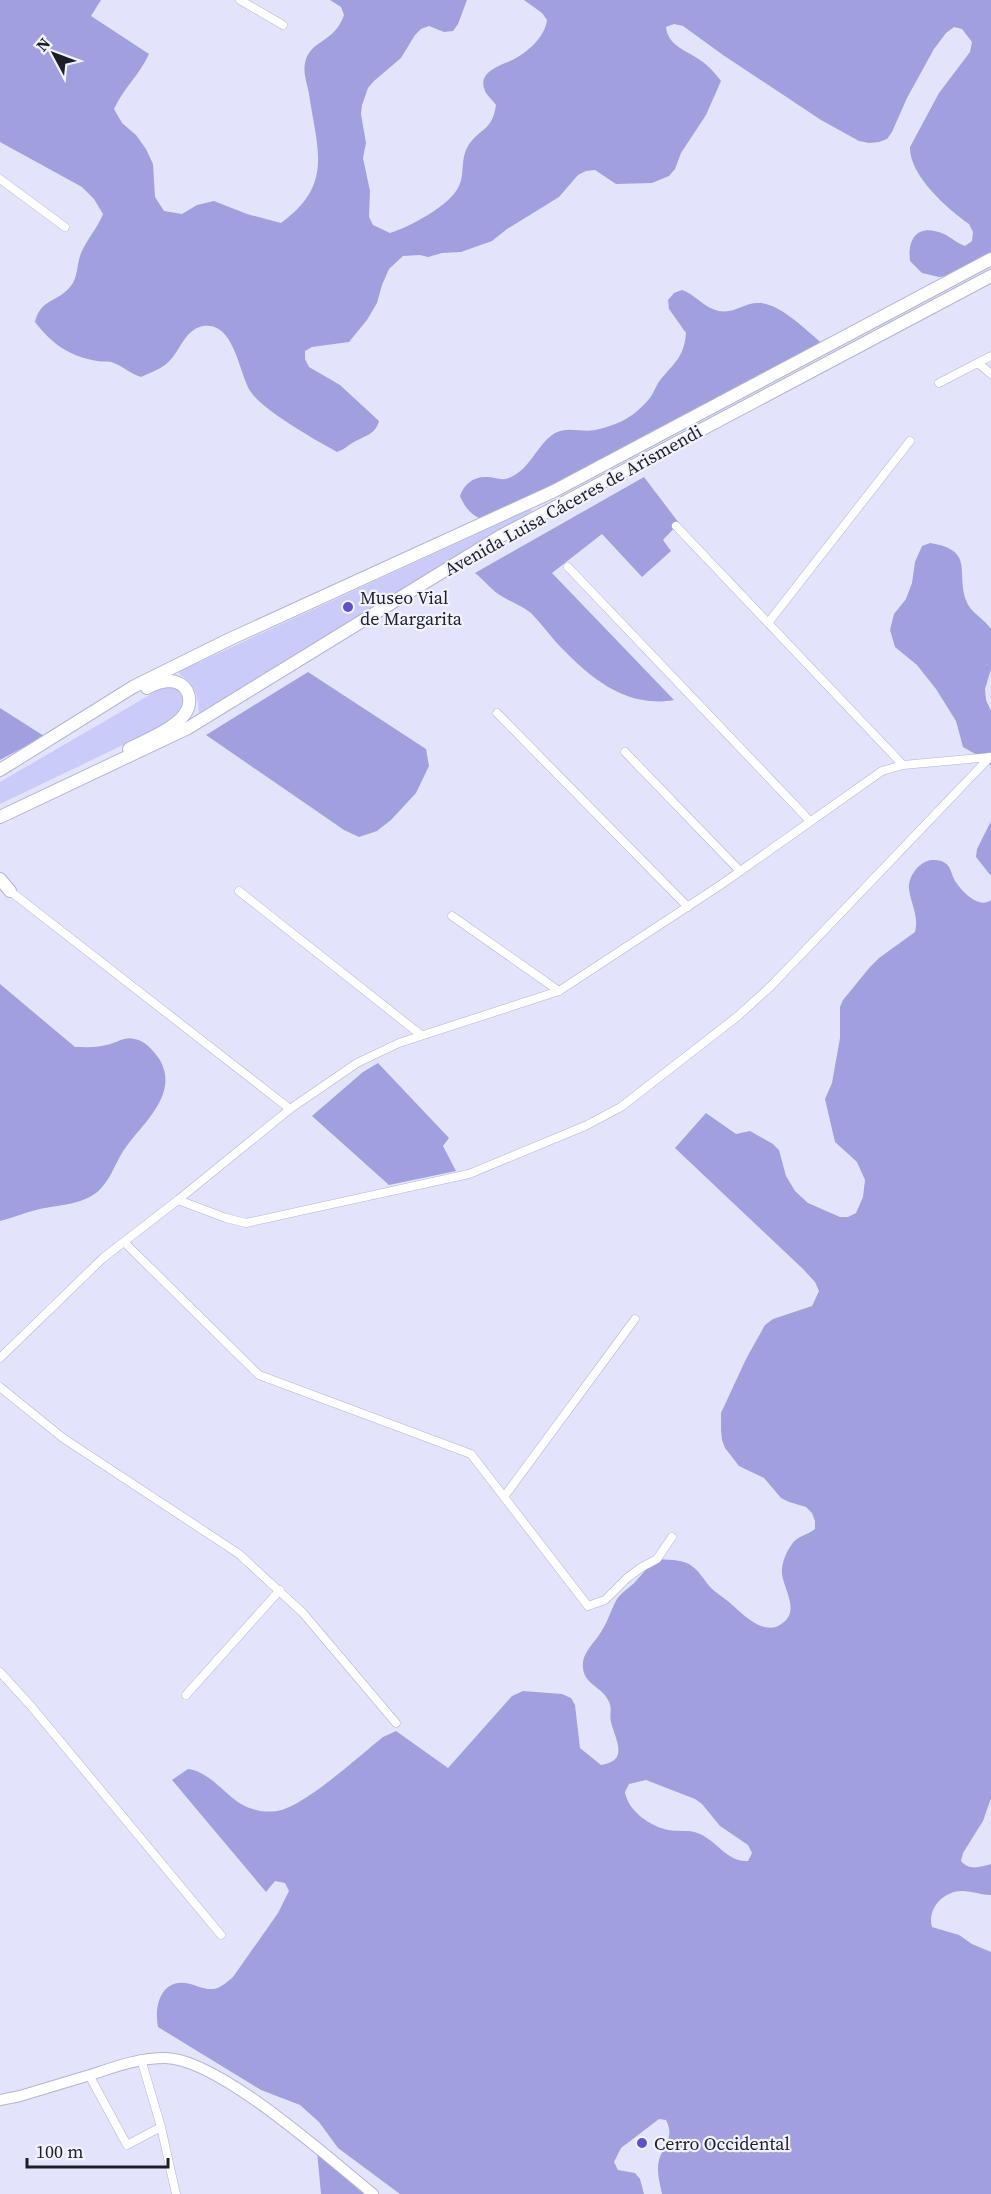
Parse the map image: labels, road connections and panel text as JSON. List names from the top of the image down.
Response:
{
  "streets": {
    "main road": ["Avenida Luisa Cáceres de Arismendi"]
  },
  "places": ["Museo Vial de Margarita", "Cerro Occidental"],
  "scale_bar": "100 m",
  "north": "top left"
}
